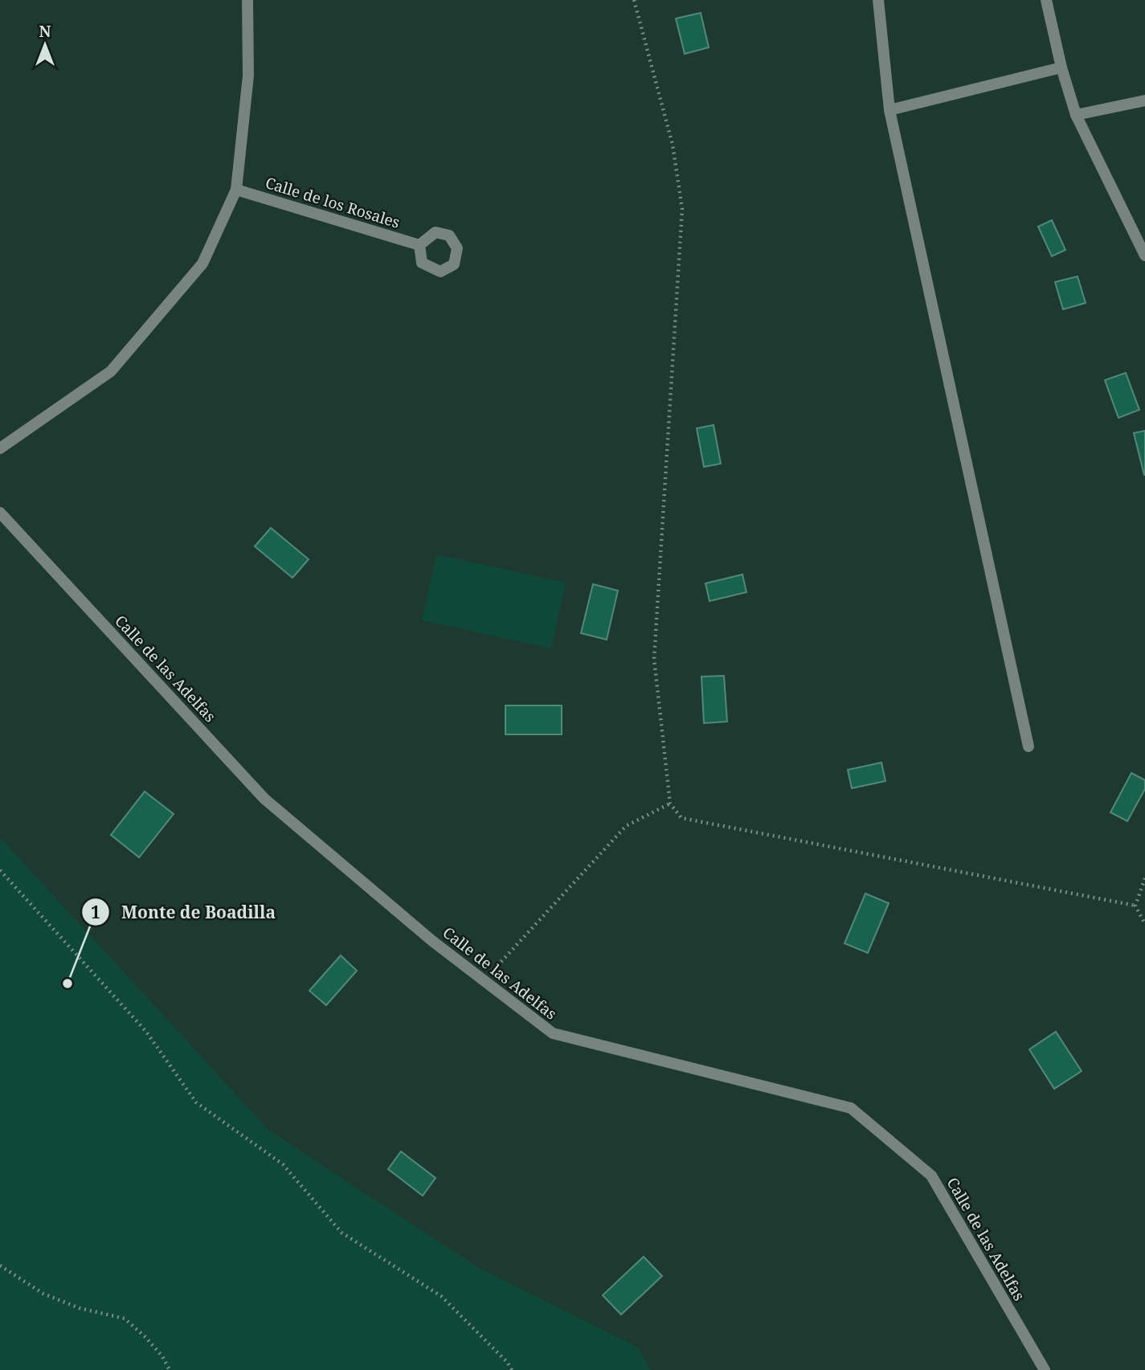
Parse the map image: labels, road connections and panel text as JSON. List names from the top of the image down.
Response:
{
  "streets": {
    "street": ["Calle de los Rosales", "Calle de las Adelfas"]
  },
  "places": ["Monte de Boadilla"],
  "north": "top"
}
